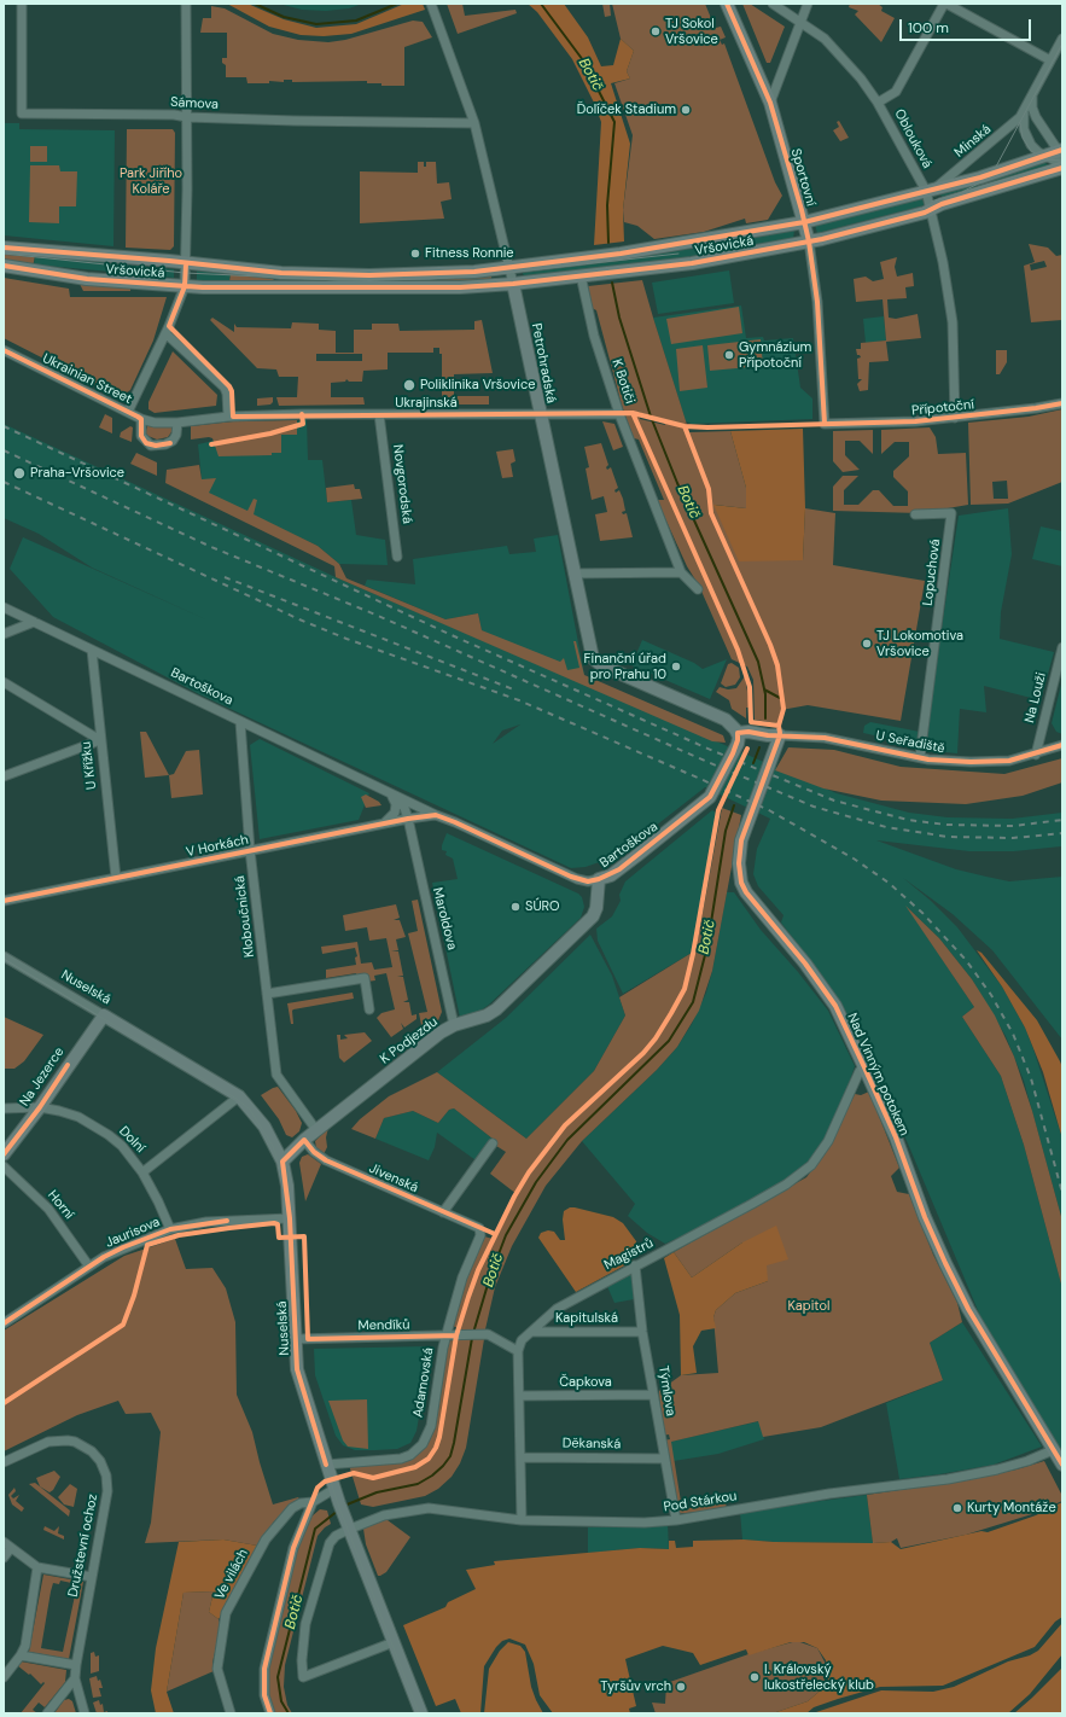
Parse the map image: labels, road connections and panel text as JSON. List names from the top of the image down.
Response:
{
  "streets": {
    "street": [
      "Sámova",
      "Oblouková",
      "Minská",
      "Sportovní",
      "Vršovická",
      "Petrohradská",
      "Ukrainian Street",
      "K Botiči",
      "Ukrajinská",
      "Přípotoční",
      "Novgorodská",
      "Lopuchová",
      "Bartoškova",
      "Na Louži",
      "U Seřadiště",
      "U Křížku",
      "V Horkách",
      "Kloboučnická",
      "Maroldova",
      "Nuselská",
      "K Podjezdu",
      "Nad Vinným potokem",
      "Na Jezerce",
      "Dolní",
      "Jivenská",
      "Horní",
      "Jaurisova",
      "Magistrů",
      "Kapitulská",
      "Mendíků",
      "Adamovská",
      "Čapkova",
      "Týmlova",
      "Děkanská",
      "Pod Stárkou",
      "Družstevní ochoz",
      "Ve vilách"
    ]
  },
  "crossings": [
    ["Sámova", "Petrohradská"],
    ["Oblouková", "Minská"],
    ["Oblouková", "Vršovická"],
    ["Oblouková", "Přípotoční"],
    ["Minská", "Vršovická"],
    ["Sportovní", "Vršovická"],
    ["Sportovní", "Přípotoční"],
    ["Vršovická", "Petrohradská"],
    ["Vršovická", "K Botiči"],
    ["Petrohradská", "Ukrajinská"],
    ["Petrohradská", "Bartoškova"],
    ["Ukrainian Street", "Ukrajinská"],
    ["K Botiči", "Ukrajinská"],
    ["Ukrajinská", "Novgorodská"],
    ["Lopuchová", "U Seřadiště"],
    ["Bartoškova", "U Křížku"],
    ["Bartoškova", "V Horkách"],
    ["Bartoškova", "Kloboučnická"],
    ["Bartoškova", "Maroldova"],
    ["Bartoškova", "K Podjezdu"],
    ["Na Louži", "U Seřadiště"],
    ["U Seřadiště", "Nad Vinným potokem"],
    ["U Křížku", "V Horkách"],
    ["V Horkách", "Kloboučnická"],
    ["V Horkách", "Maroldova"],
    ["Kloboučnická", "K Podjezdu"],
    ["Maroldova", "K Podjezdu"],
    ["Nuselská", "K Podjezdu"],
    ["Nuselská", "Na Jezerce"],
    ["Nuselská", "Jaurisova"],
    ["Nuselská", "Mendíků"],
    ["Nuselská", "Adamovská"],
    ["Nuselská", "Pod Stárkou"],
    ["Nuselská", "Ve vilách"],
    ["K Podjezdu", "Jivenská"],
    ["Nad Vinným potokem", "Magistrů"],
    ["Nad Vinným potokem", "Pod Stárkou"],
    ["Na Jezerce", "Dolní"],
    ["Dolní", "Jaurisova"],
    ["Jivenská", "Adamovská"],
    ["Horní", "Jaurisova"],
    ["Magistrů", "Kapitulská"],
    ["Magistrů", "Mendíků"],
    ["Magistrů", "Týmlova"],
    ["Kapitulská", "Týmlova"],
    ["Mendíků", "Adamovská"],
    ["Čapkova", "Týmlova"],
    ["Týmlova", "Děkanská"],
    ["Týmlova", "Pod Stárkou"]
  ],
  "water": ["Botič"],
  "parks": ["Park Jiřího Koláře", "Kapitol"],
  "places": [
    "TJ Sokol Vršovice",
    "Ďolíček Stadium",
    "Fitness Ronnie",
    "Gymnázium Přípotoční",
    "Poliklinika Vršovice",
    "Praha-Vršovice",
    "TJ Lokomotiva Vršovice",
    "Finanční úřad pro Prahu 10",
    "SÚRO",
    "Kurty Montáže",
    "I. Královský lukostřelecký klub",
    "Tyršův vrch"
  ],
  "scale_bar": "100 m"
}
